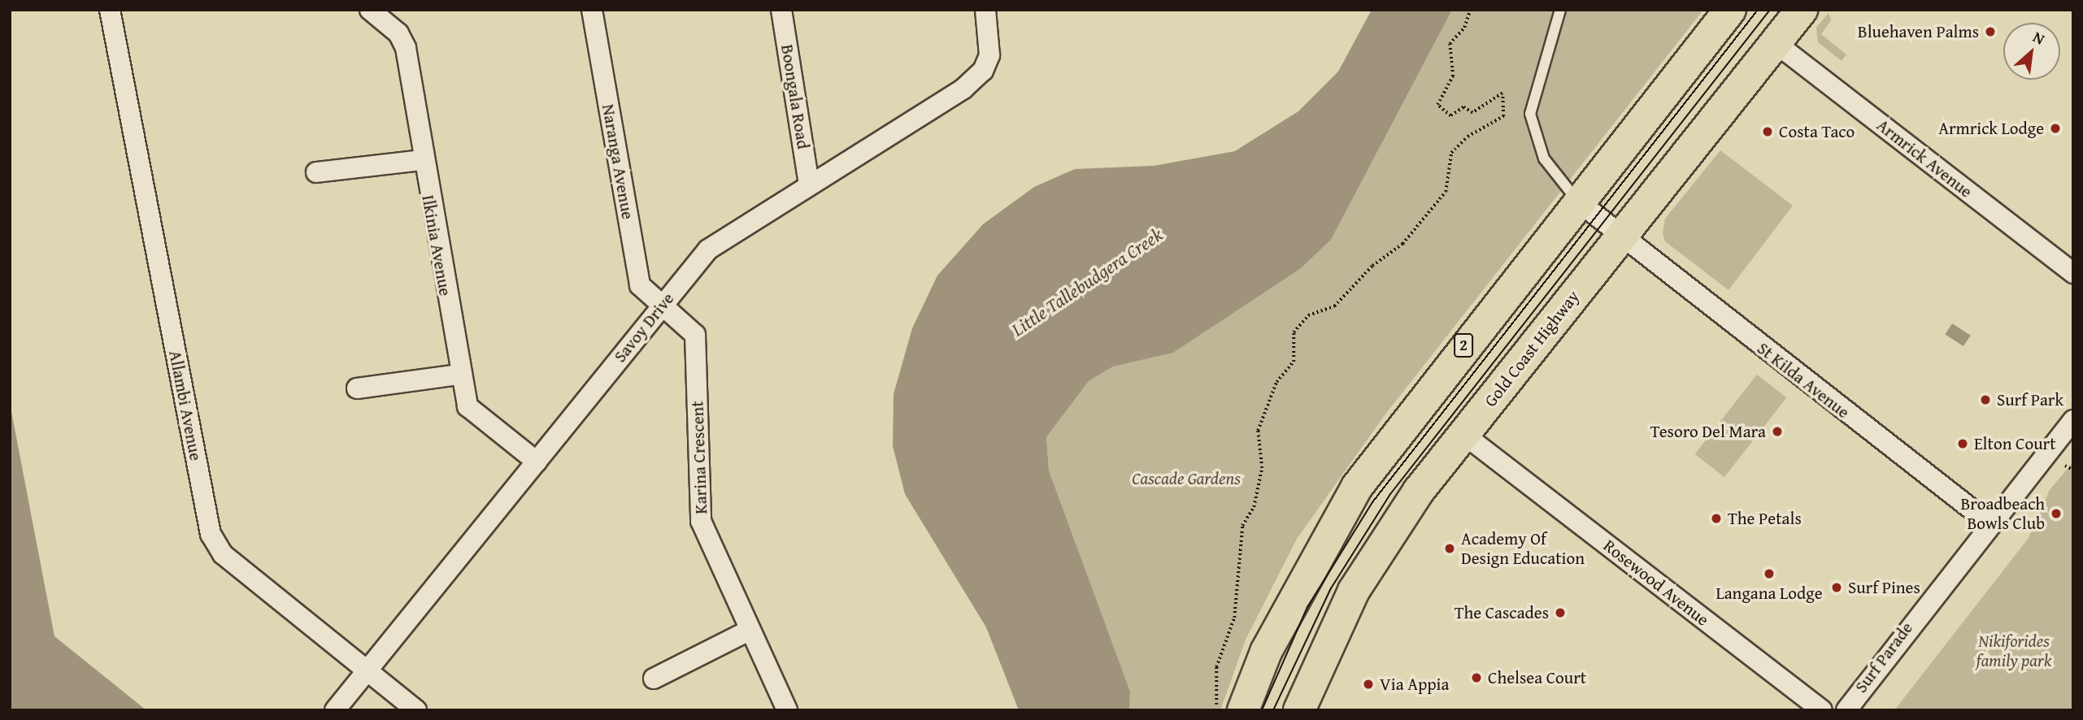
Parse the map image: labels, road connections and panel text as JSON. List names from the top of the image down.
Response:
{
  "streets": {
    "highway": ["2", "Gold Coast Highway"],
    "street": [
      "Boongala Road",
      "Armrick Avenue",
      "Naranga Avenue",
      "Ilkinia Avenue",
      "Savoy Drive",
      "St Kilda Avenue",
      "Allambi Avenue",
      "Karina Crescent",
      "Rosewood Avenue",
      "Surf Parade"
    ]
  },
  "crossings": [
    ["Boongala Road", "Savoy Drive"],
    ["Armrick Avenue", "Gold Coast Highway"],
    ["Naranga Avenue", "Savoy Drive"],
    ["Naranga Avenue", "Karina Crescent"],
    ["Ilkinia Avenue", "Savoy Drive"],
    ["Savoy Drive", "Allambi Avenue"],
    ["Savoy Drive", "Karina Crescent"],
    ["2", "St Kilda Avenue"],
    ["Gold Coast Highway", "St Kilda Avenue"],
    ["Gold Coast Highway", "Rosewood Avenue"],
    ["St Kilda Avenue", "Surf Parade"]
  ],
  "water": ["Little Tallebudgera Creek"],
  "parks": ["Cascade Gardens", "Nikiforides family park"],
  "places": [
    "Bluehaven Palms",
    "Armrick Lodge",
    "Costa Taco",
    "Surf Park",
    "Tesoro Del Mara",
    "Elton Court",
    "Broadbeach Bowls Club",
    "The Petals",
    "Academy Of Design Education",
    "Langana Lodge",
    "Surf Pines",
    "The Cascades",
    "Chelsea Court",
    "Via Appia"
  ],
  "north": "top right"
}
